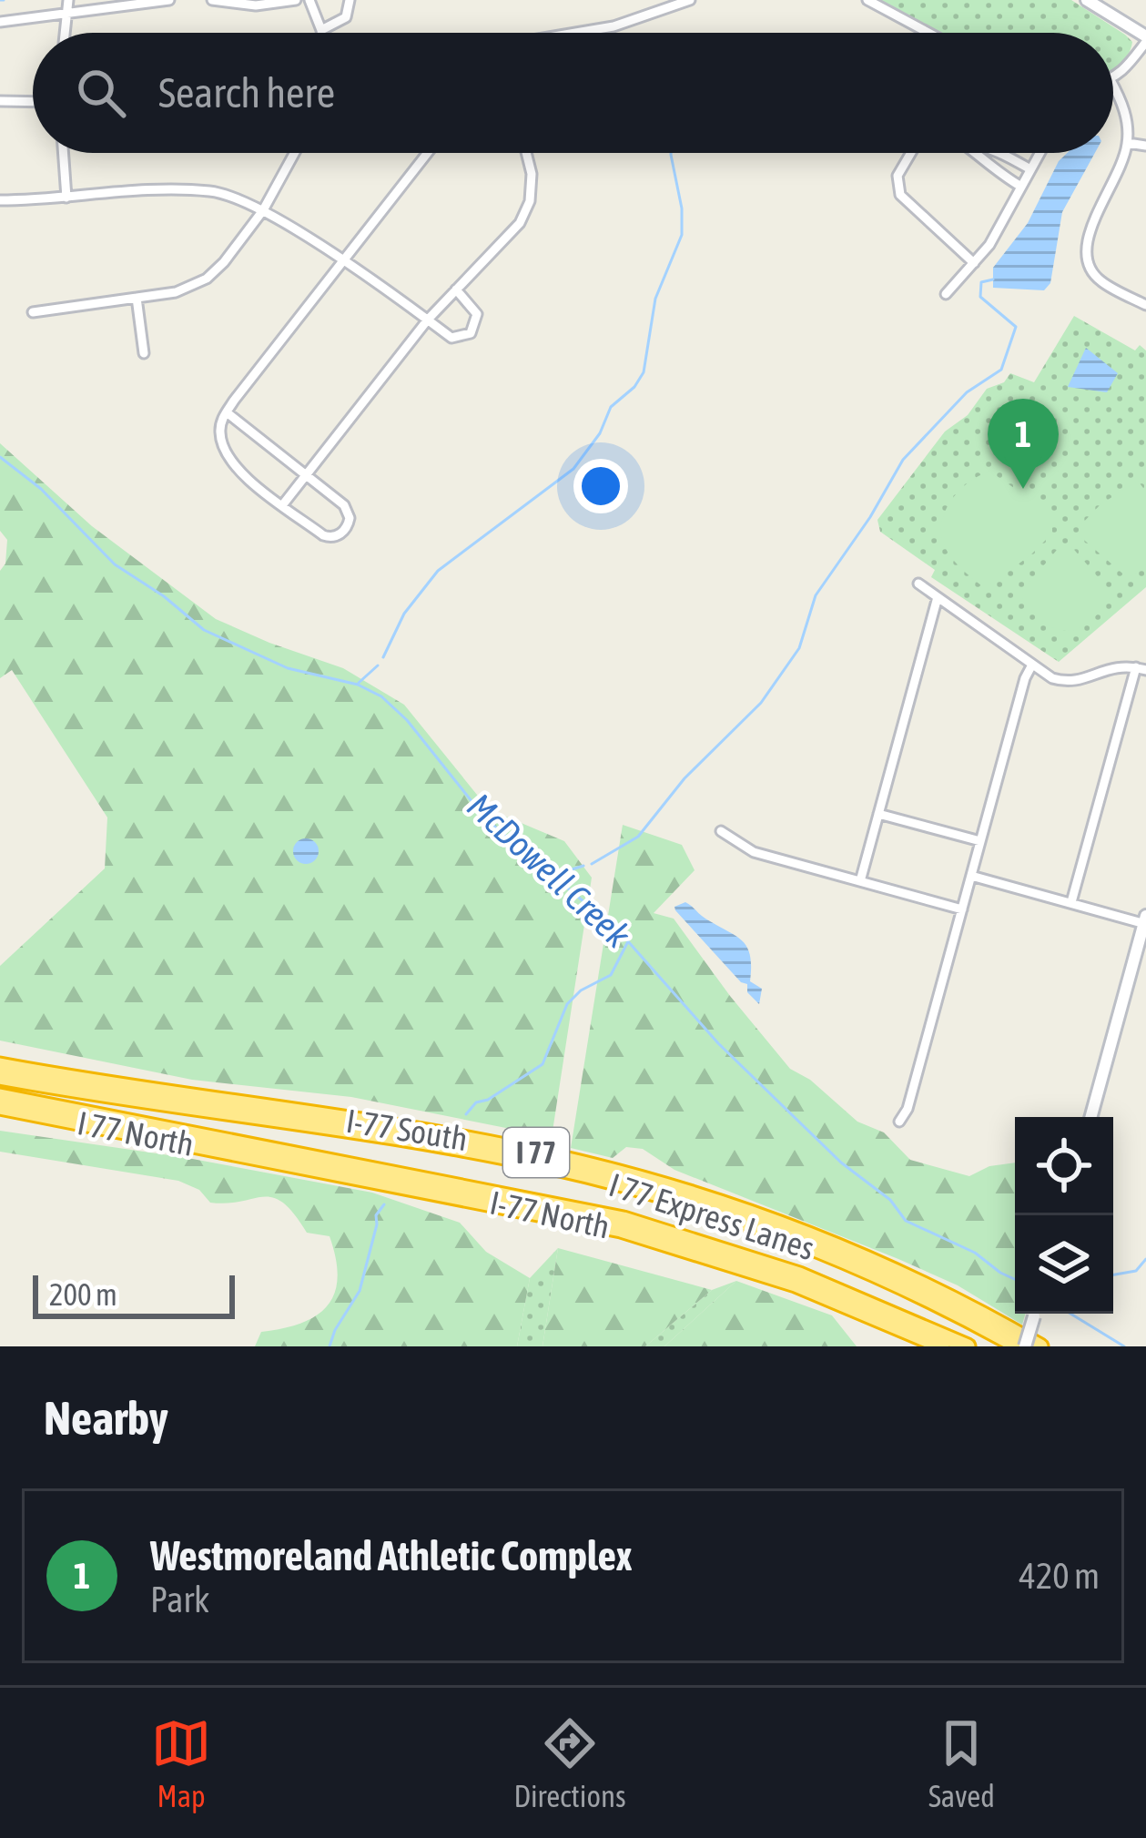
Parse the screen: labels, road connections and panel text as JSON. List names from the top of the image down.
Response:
{
  "streets": {
    "highway": [
      "I-77 South",
      "I 77 North",
      "I 77",
      "I-77 North",
      "I 77 Express Lanes"
    ]
  },
  "crossings": [
    ["I 77 North", "I-77 North"]
  ],
  "water": ["McDowell Creek"],
  "scale_bar": "200 m",
  "page": {
    "search": "Search here",
    "pins": "1",
    "scale": "200 m",
    "heading": "Nearby",
    "list": [
      {
        "mark": "1",
        "name": "Westmoreland Athletic Complex",
        "note": "Park",
        "value": "420 m"
      }
    ],
    "nav": ["Map", "Directions", "Saved"]
  }
}
